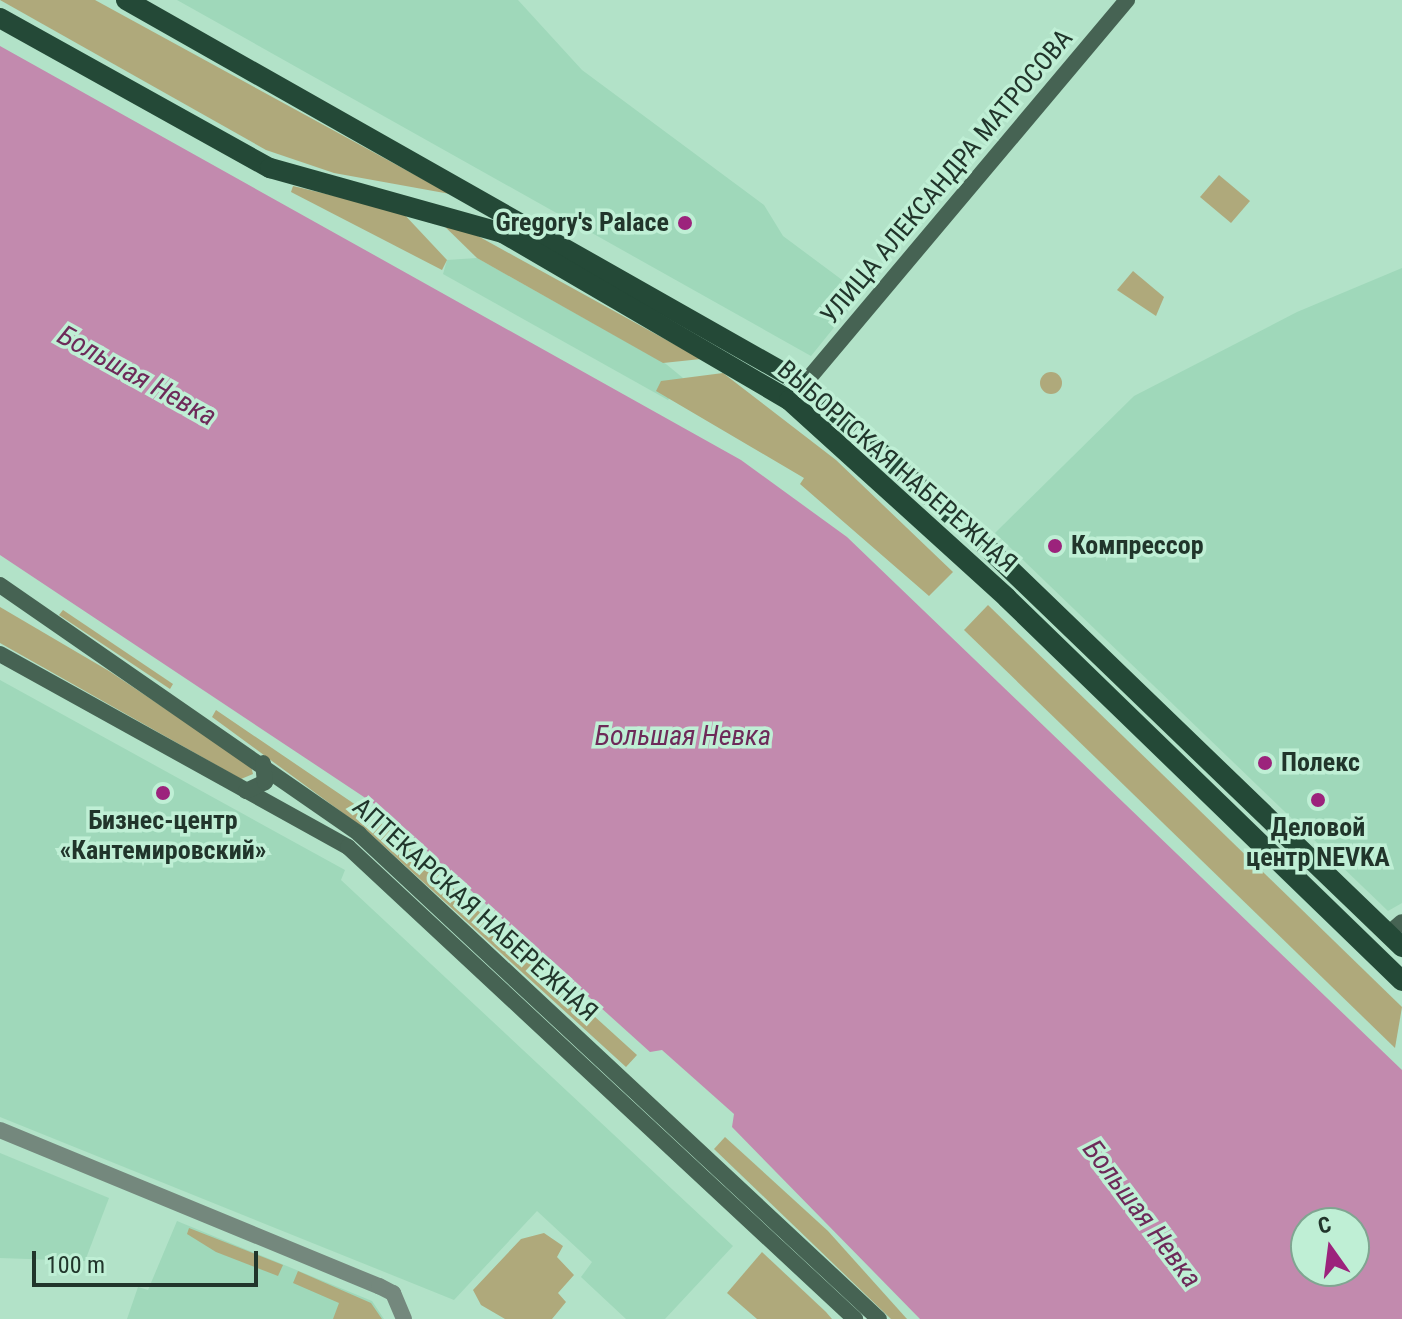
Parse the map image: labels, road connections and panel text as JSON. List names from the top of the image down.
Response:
{
  "streets": {
    "main road": ["ВЫБОРГСКАЯ НАБЕРЕЖНАЯ"],
    "street": ["УЛИЦА АЛЕКСАНДРА МАТРОСОВА", "АПТЕКАРСКАЯ НАБЕРЕЖНАЯ"]
  },
  "crossings": [
    ["УЛИЦА АЛЕКСАНДРА МАТРОСОВА", "ВЫБОРГСКАЯ НАБЕРЕЖНАЯ"]
  ],
  "water": ["Большая Невка"],
  "places": [
    "Gregory's Palace",
    "Компрессор",
    "Полекс",
    "Бизнес-центр «Кантемировский»",
    "Деловой центр NEVKA"
  ],
  "scale_bar": "100 m",
  "north": "top"
}
